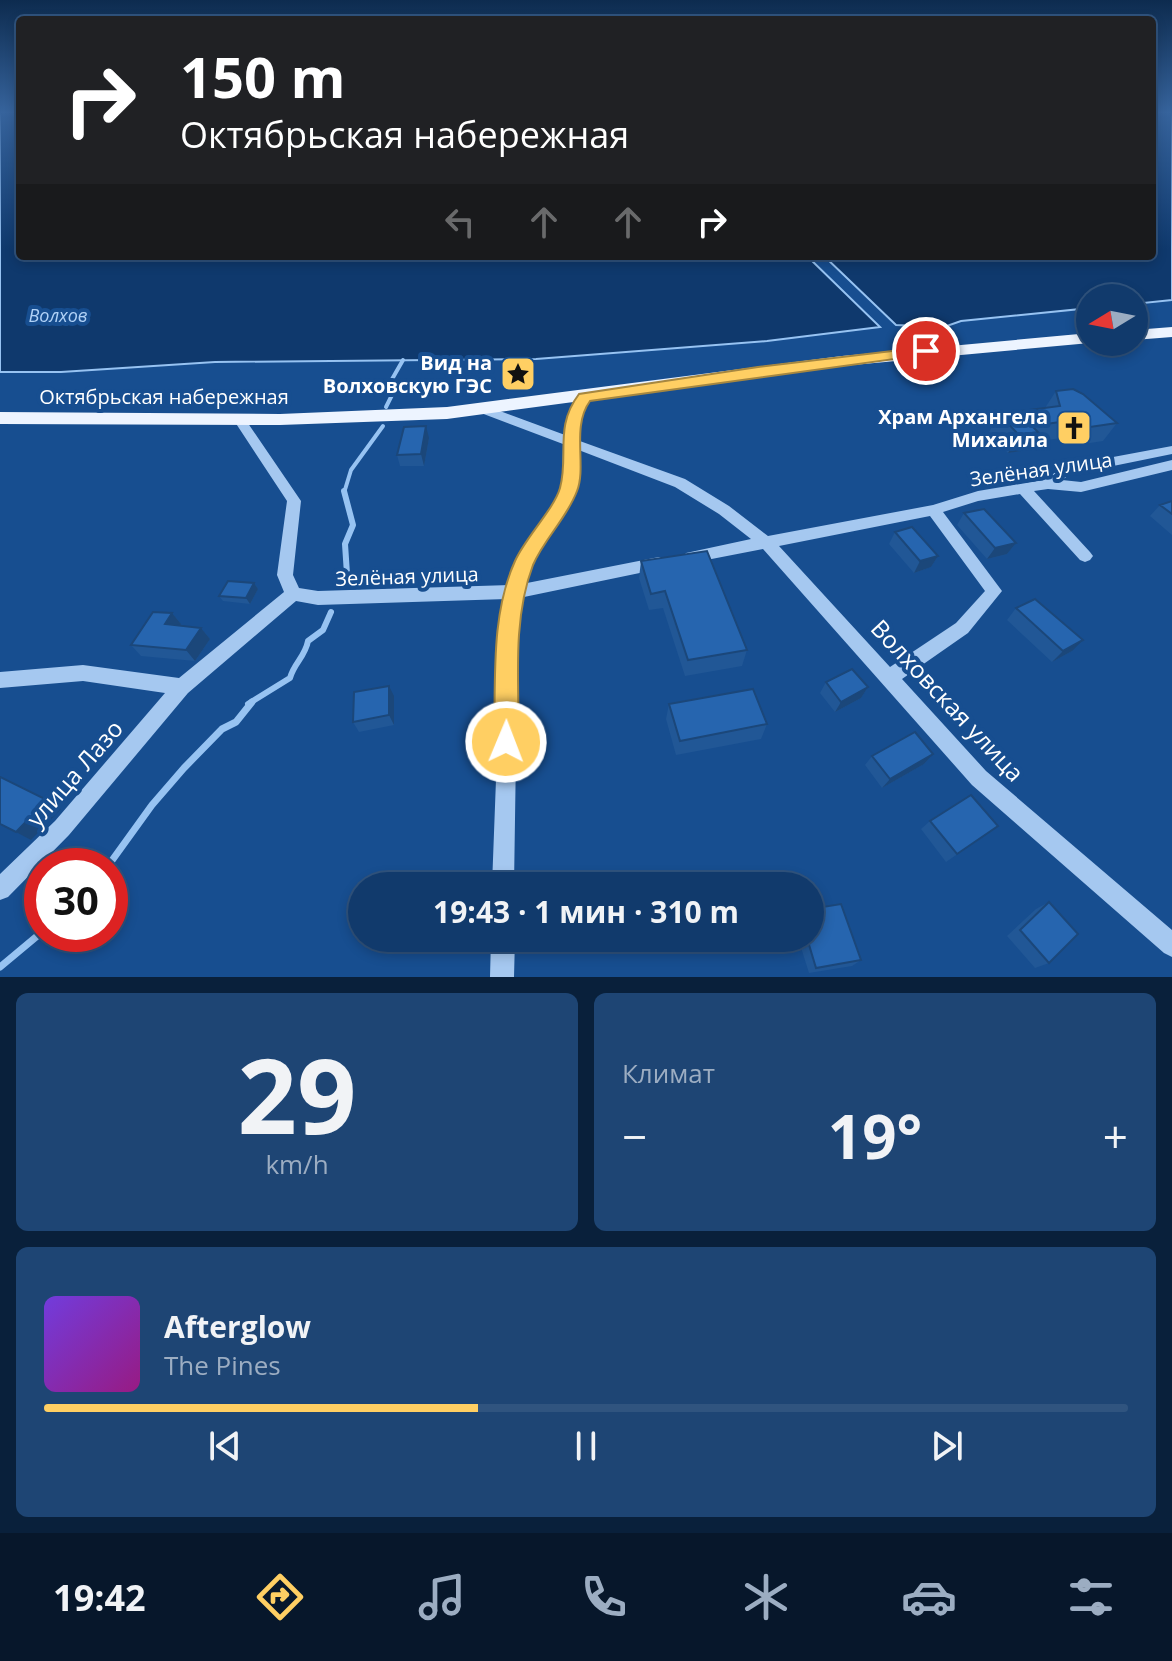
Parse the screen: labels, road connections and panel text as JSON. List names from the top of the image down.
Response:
{
  "streets": {
    "main road": ["Октябрьская набережная"],
    "street": ["Зелёная улица", "Волховская улица", "улица Лазо"]
  },
  "crossings": [
    ["Октябрьская набережная", "Волховская улица"],
    ["Зелёная улица", "Волховская улица"]
  ],
  "water": ["Волхов"],
  "places": {
    "place": ["Вид на Волховскую ГЭС"],
    "church": ["Храм Архангела Михаила"]
  },
  "north": "left",
  "page": {
    "turn": ["150 m", "Октябрьская набережная"],
    "limit": "30",
    "trip": "19:43 · 1 мин · 310 m",
    "tile": [
      ["29", "km/h"],
      "Климат"
    ],
    "heat": ["−", "19°", "+"],
    "song": ["Afterglow", "The Pines"],
    "tabs": "19:42"
  }
}
